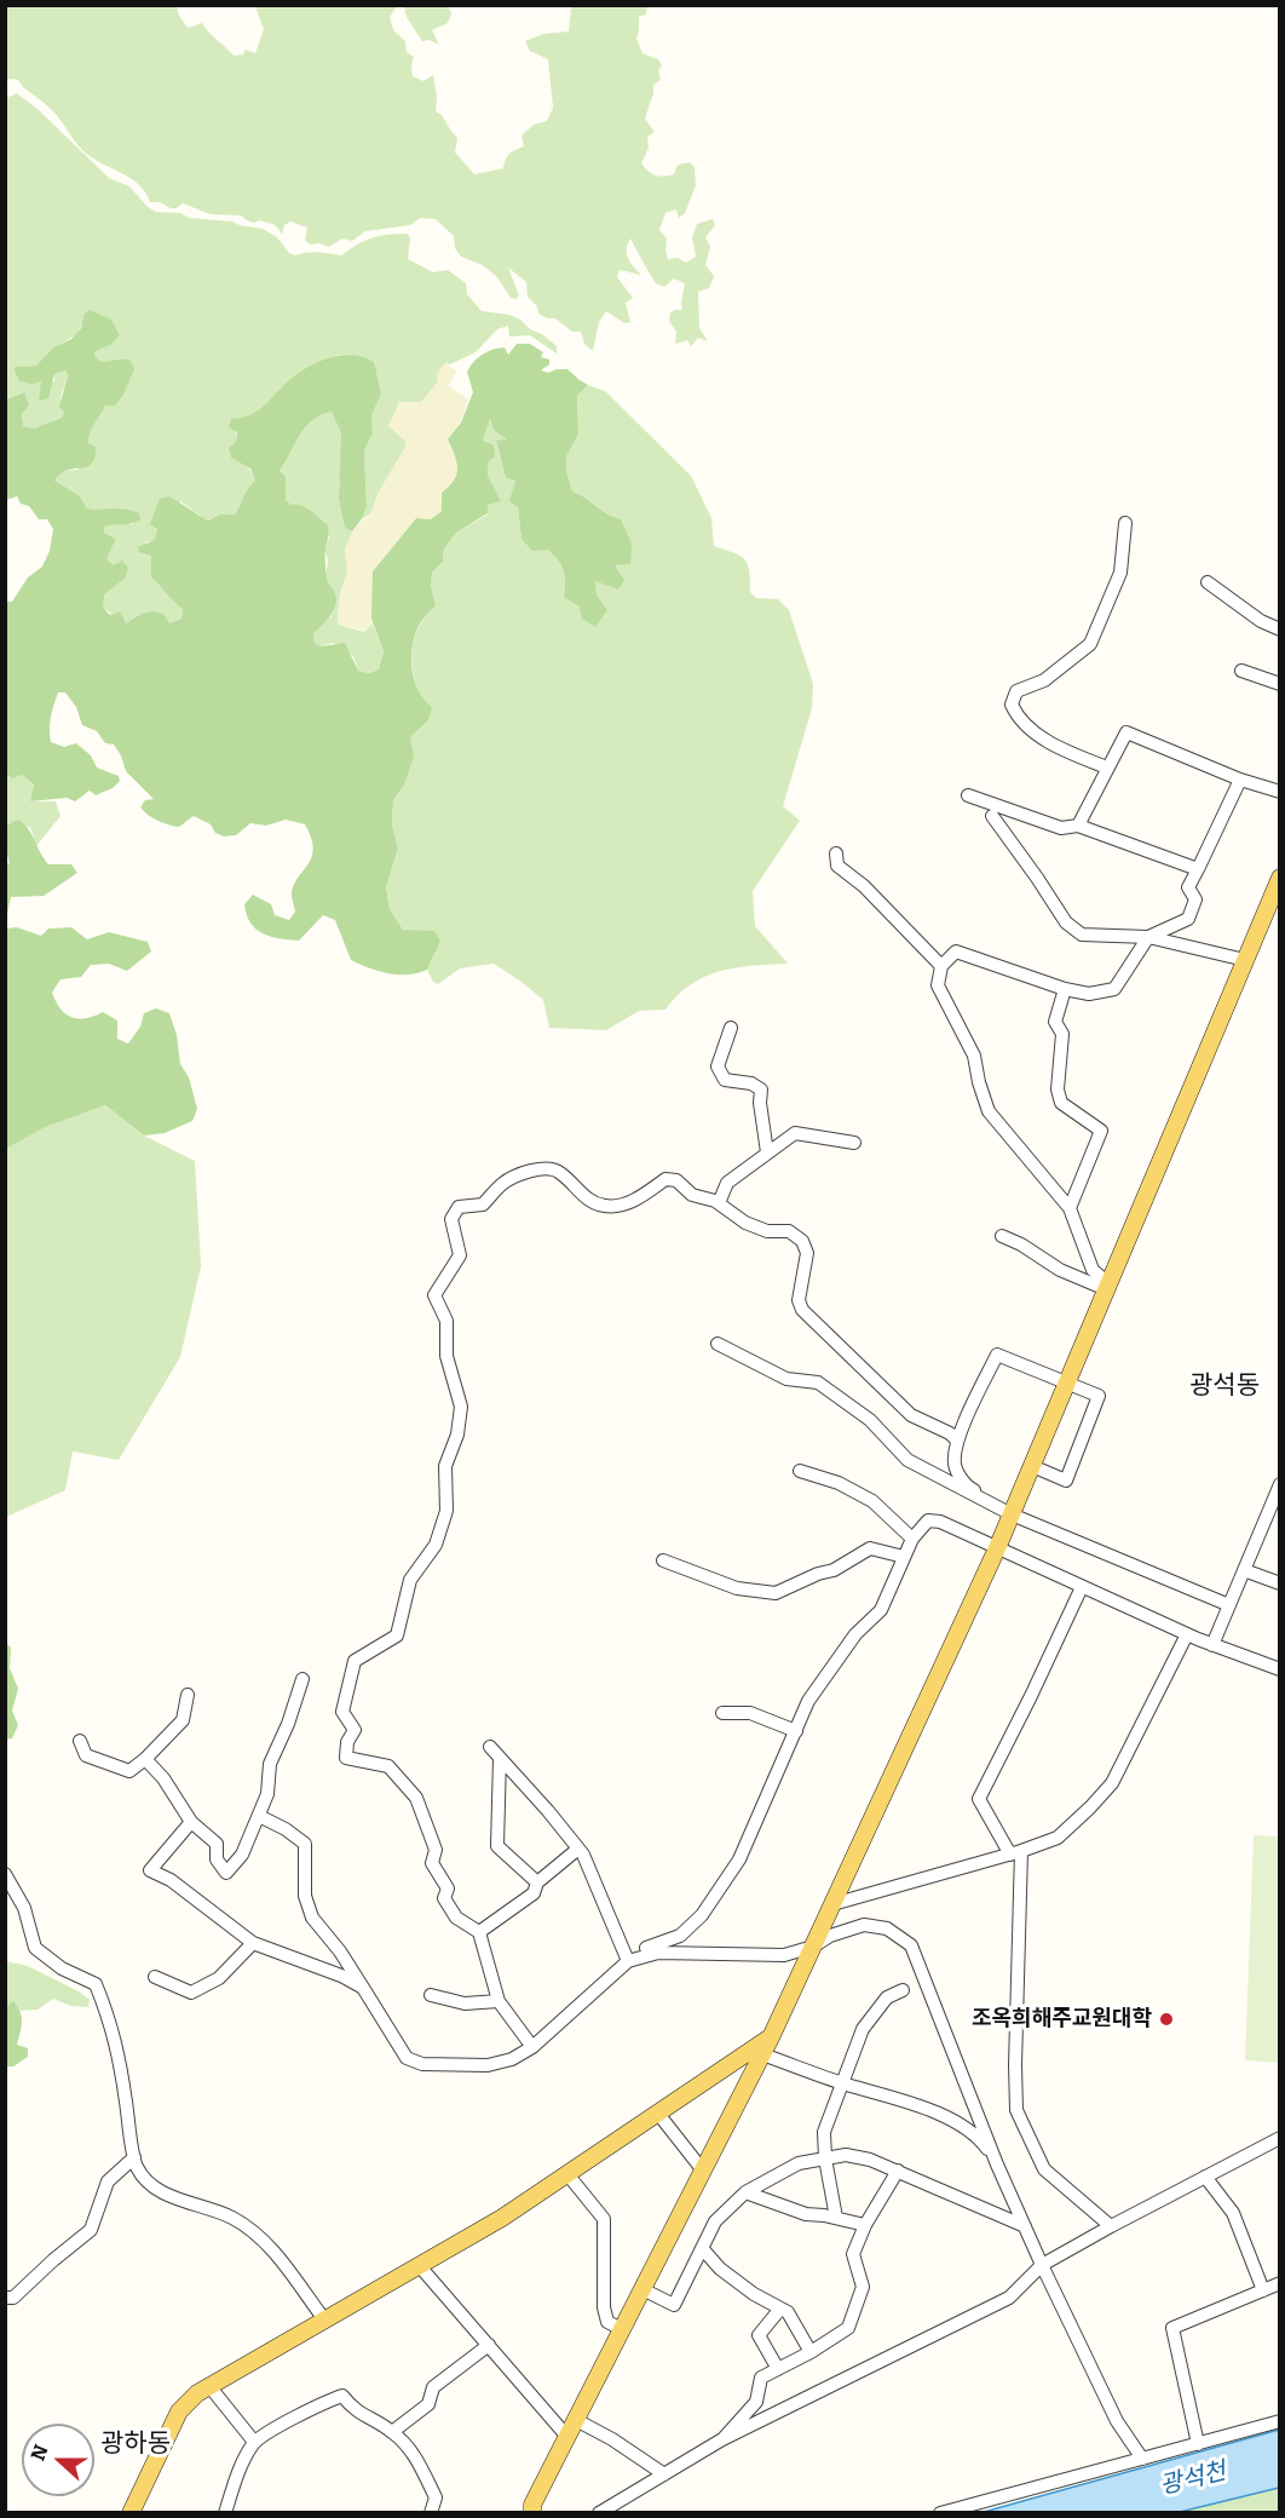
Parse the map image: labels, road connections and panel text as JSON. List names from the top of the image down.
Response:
{
  "districts": ["광석동", "광하동"],
  "water": ["광석천"],
  "places": ["조옥희해주교원대학"],
  "north": "left"
}
